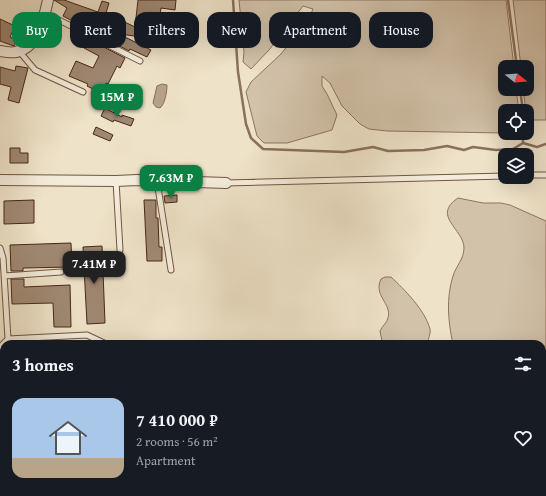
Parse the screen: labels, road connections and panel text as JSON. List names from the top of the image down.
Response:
{
  "north": "right",
  "page": {
    "chip": [
      "Buy",
      "Rent",
      "Filters",
      "New",
      "Apartment",
      "House"
    ],
    "price": ["15M ₽", "7.63M ₽", "7.41M ₽"],
    "heading": "3 homes",
    "list": [
      {
        "name": "7 410 000 ₽",
        "note": "2 rooms · 56 m² · Apartment"
      }
    ]
  }
}
